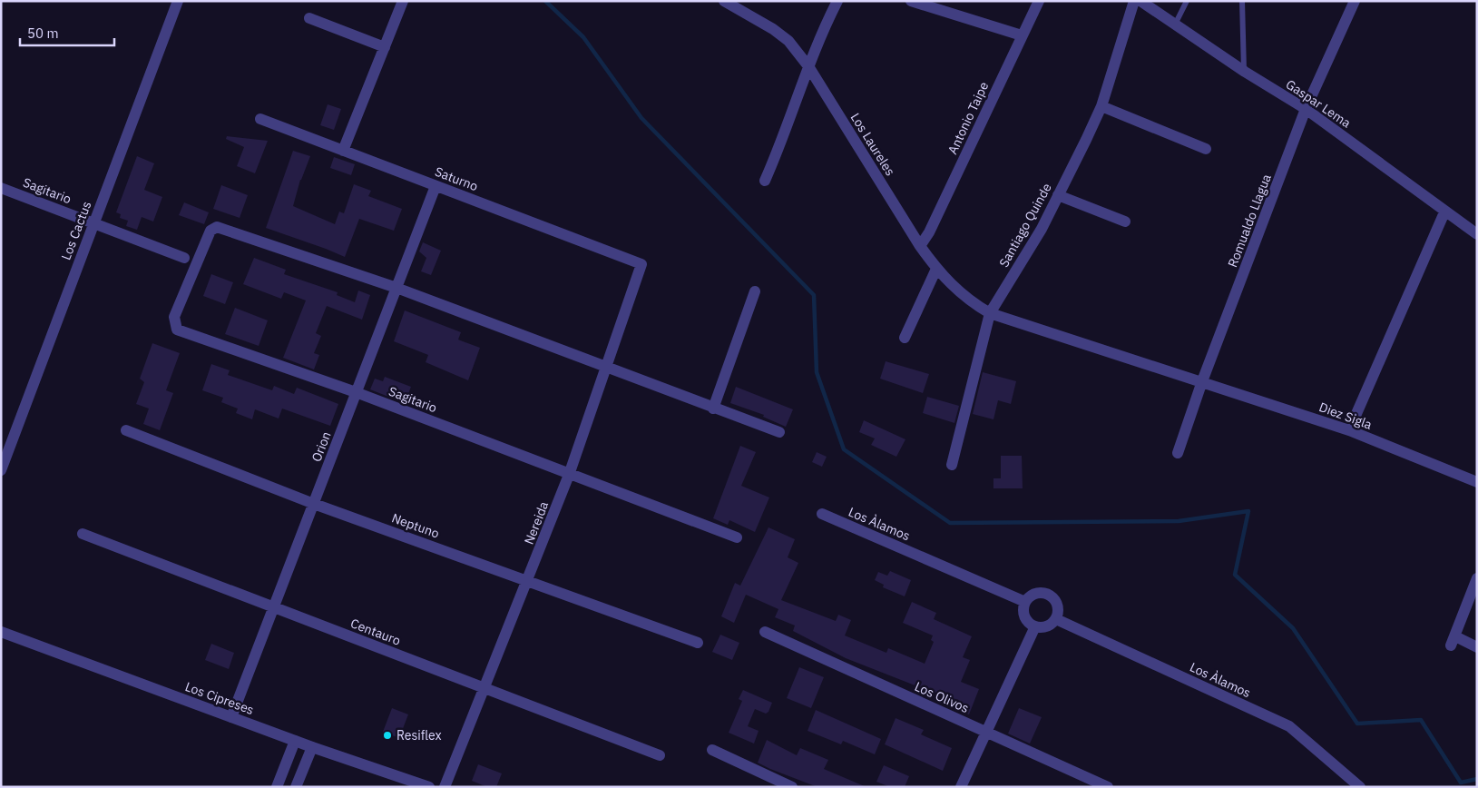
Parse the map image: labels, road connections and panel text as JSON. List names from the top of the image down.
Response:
{
  "streets": {
    "street": [
      "Gaspar Lema",
      "Antonio Taipe",
      "Los Laureles",
      "Saturno",
      "Sagitario",
      "Romualdo Llagua",
      "Santiago Quinde",
      "Los Cactus",
      "Diez Sigla",
      "Orion",
      "Nereida",
      "Los Àlamos",
      "Neptuno",
      "Centauro",
      "Los Olivos",
      "Los Cipreses"
    ]
  },
  "crossings": [
    ["Gaspar Lema", "Romualdo Llagua"],
    ["Antonio Taipe", "Los Laureles"],
    ["Los Laureles", "Santiago Quinde"],
    ["Los Laureles", "Diez Sigla"],
    ["Saturno", "Orion"],
    ["Saturno", "Nereida"],
    ["Sagitario", "Los Cactus"],
    ["Sagitario", "Orion"],
    ["Sagitario", "Nereida"],
    ["Romualdo Llagua", "Diez Sigla"],
    ["Santiago Quinde", "Diez Sigla"],
    ["Orion", "Neptuno"],
    ["Orion", "Centauro"],
    ["Orion", "Los Cipreses"],
    ["Nereida", "Neptuno"],
    ["Nereida", "Centauro"]
  ],
  "places": ["Resiflex"],
  "scale_bar": "50 m"
}
